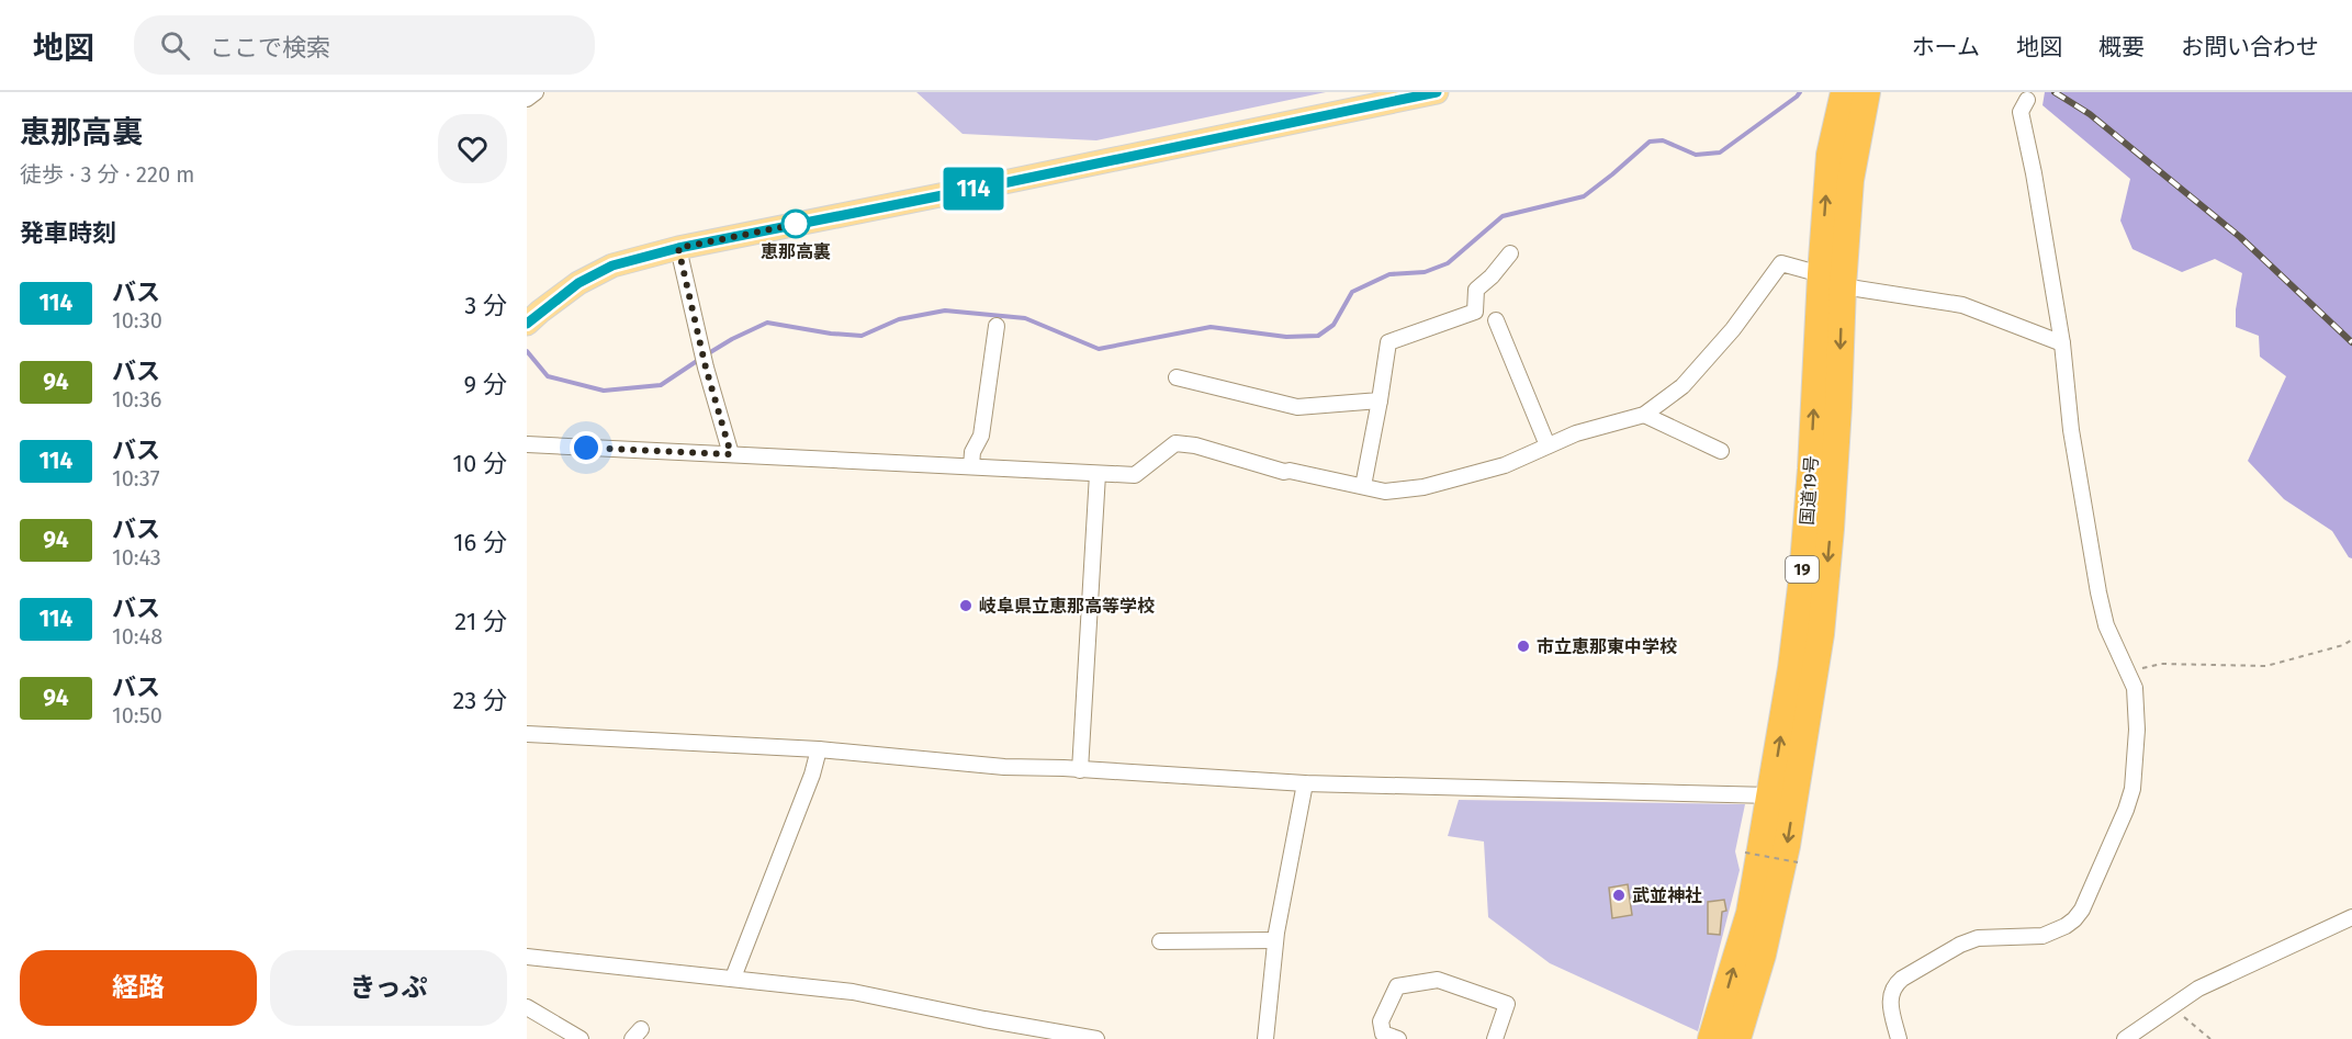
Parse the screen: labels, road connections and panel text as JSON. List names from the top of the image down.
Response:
{
  "streets": {
    "highway": ["国道19号", "19"]
  },
  "places": [
    "恵那高裏",
    "岐阜県立恵那高等学校",
    "市立恵那東中学校",
    "武並神社"
  ],
  "lines": ["bus line 114"],
  "page": {
    "header": "地図",
    "search": "ここで検索",
    "nav": [
      "ホーム",
      "地図",
      "概要",
      "お問い合わせ"
    ],
    "heading": [
      ["恵那高裏", "徒歩 · 3 分 · 220 m"],
      "発車時刻"
    ],
    "on_map": "114",
    "list": [
      {
        "mark": "114",
        "name": "バス",
        "note": "10:30",
        "value": "3 分"
      },
      {
        "mark": "94",
        "name": "バス",
        "note": "10:36",
        "value": "9 分"
      },
      {
        "mark": "114",
        "name": "バス",
        "note": "10:37",
        "value": "10 分"
      },
      {
        "mark": "94",
        "name": "バス",
        "note": "10:43",
        "value": "16 分"
      },
      {
        "mark": "114",
        "name": "バス",
        "note": "10:48",
        "value": "21 分"
      },
      {
        "mark": "94",
        "name": "バス",
        "note": "10:50",
        "value": "23 分"
      }
    ],
    "buttons": ["経路", "きっぷ"]
  }
}
